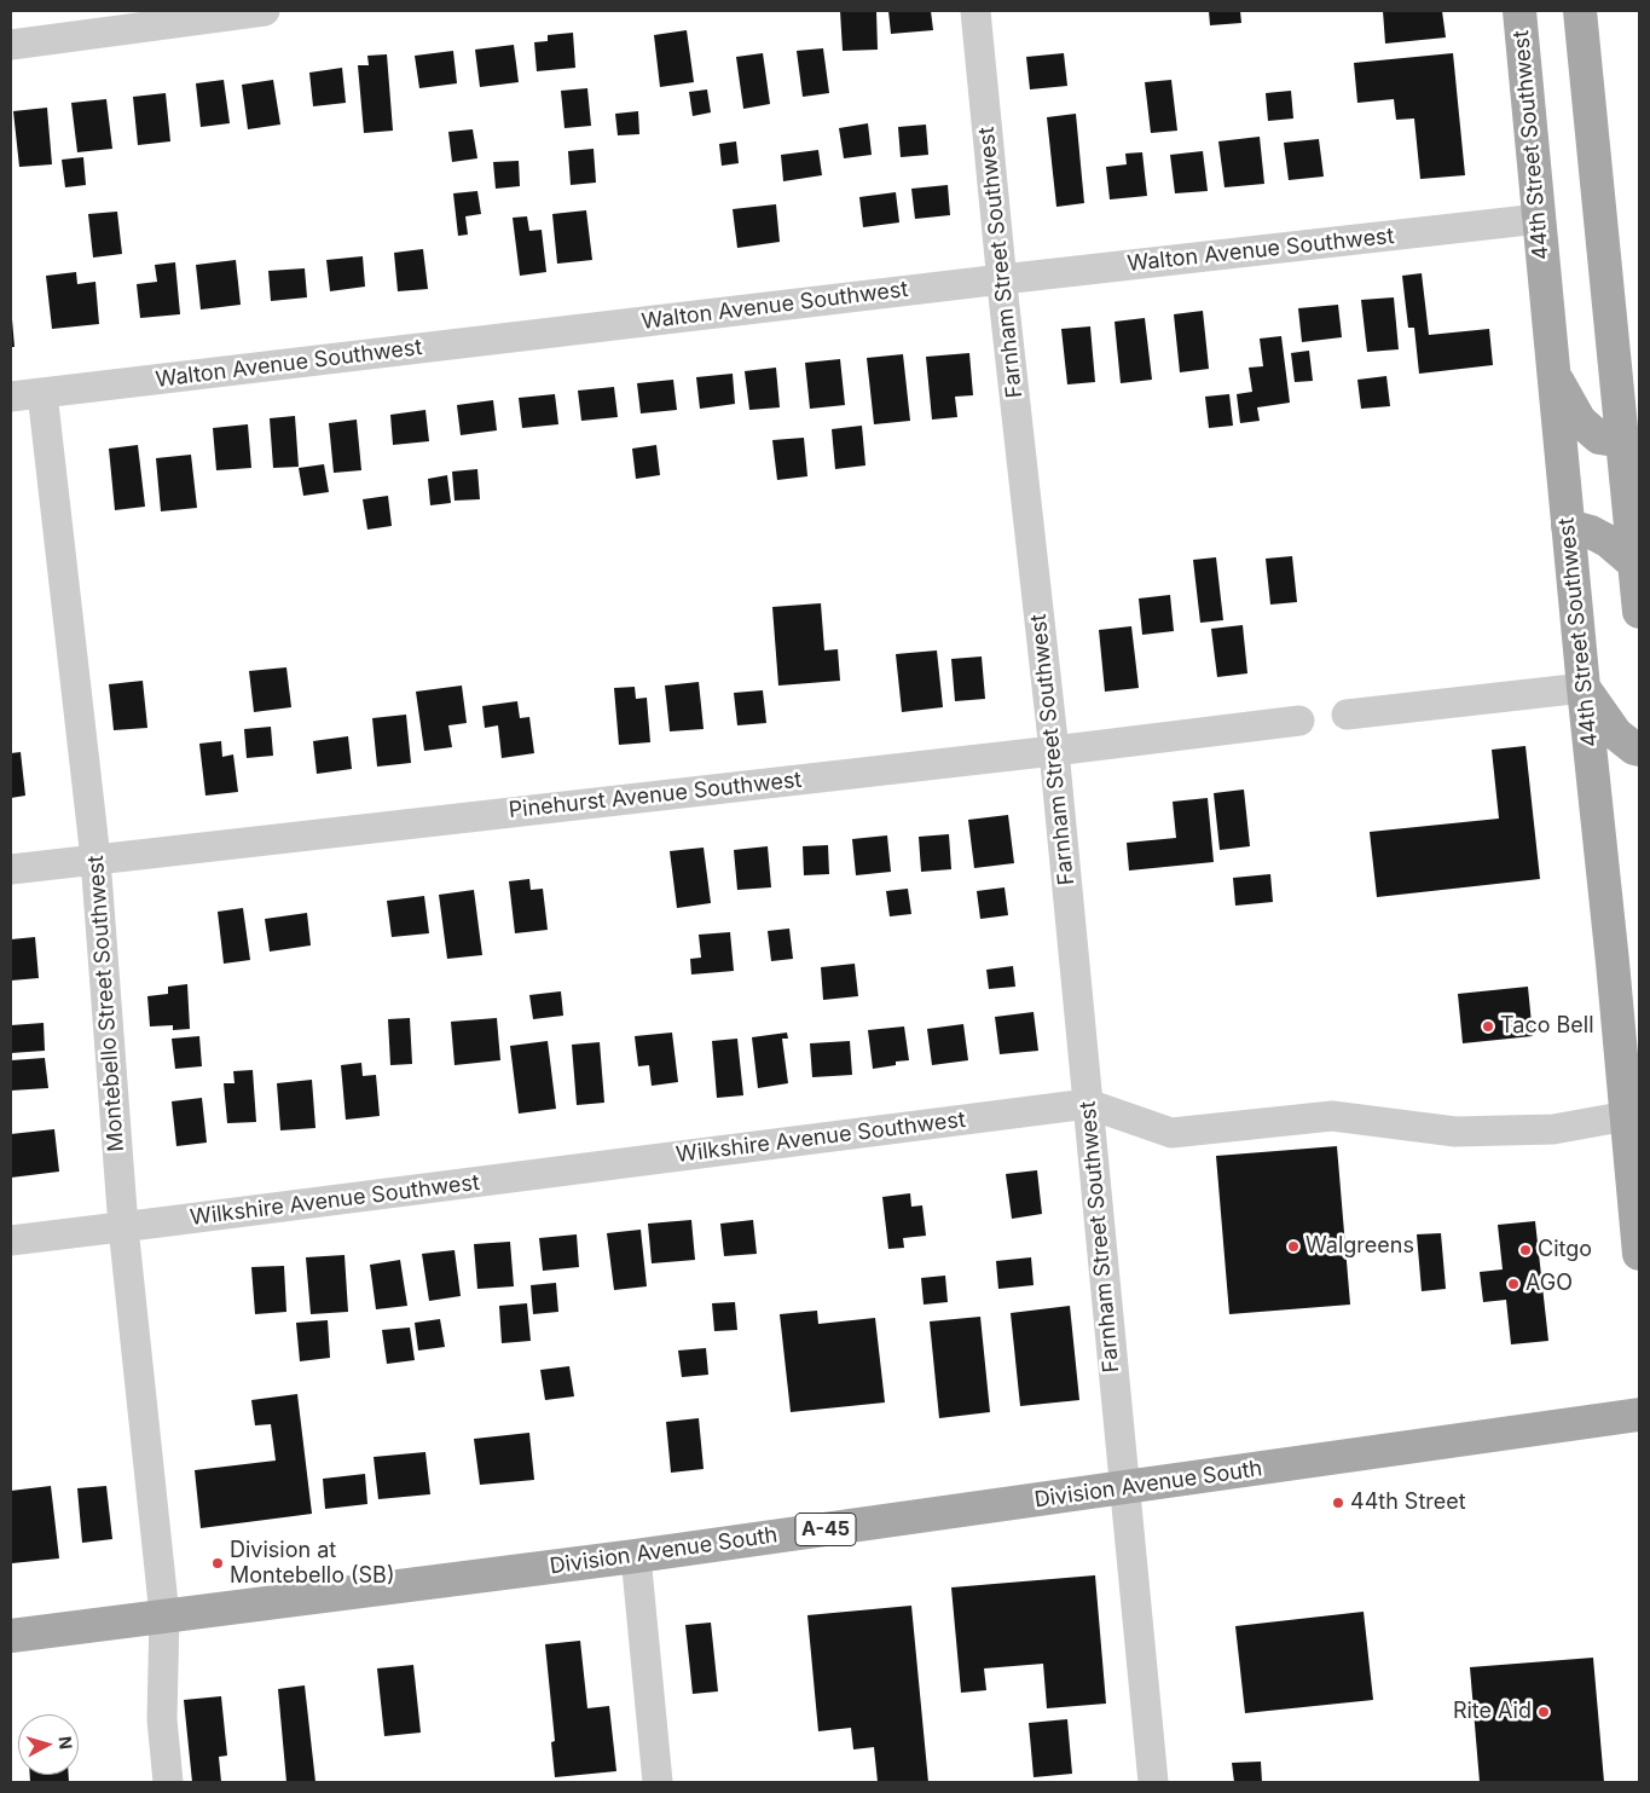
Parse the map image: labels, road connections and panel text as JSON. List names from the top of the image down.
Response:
{
  "streets": {
    "main road": ["44th Street Southwest", "Division Avenue South", "A-45"],
    "street": [
      "Walton Avenue Southwest",
      "Farnham Street Southwest",
      "Pinehurst Avenue Southwest",
      "Montebello Street Southwest",
      "Wilkshire Avenue Southwest"
    ]
  },
  "crossings": [
    ["44th Street Southwest", "Walton Avenue Southwest"],
    ["44th Street Southwest", "Wilkshire Avenue Southwest"],
    ["Walton Avenue Southwest", "Farnham Street Southwest"],
    ["Walton Avenue Southwest", "Montebello Street Southwest"],
    ["Farnham Street Southwest", "Pinehurst Avenue Southwest"],
    ["Farnham Street Southwest", "Wilkshire Avenue Southwest"],
    ["Farnham Street Southwest", "Division Avenue South"],
    ["Pinehurst Avenue Southwest", "Montebello Street Southwest"],
    ["Montebello Street Southwest", "Wilkshire Avenue Southwest"],
    ["Montebello Street Southwest", "Division Avenue South"]
  ],
  "places": [
    "Taco Bell",
    "Walgreens",
    "Citgo",
    "AGO",
    "44th Street",
    "Division at Montebello (SB)",
    "Rite Aid"
  ],
  "north": "right"
}
